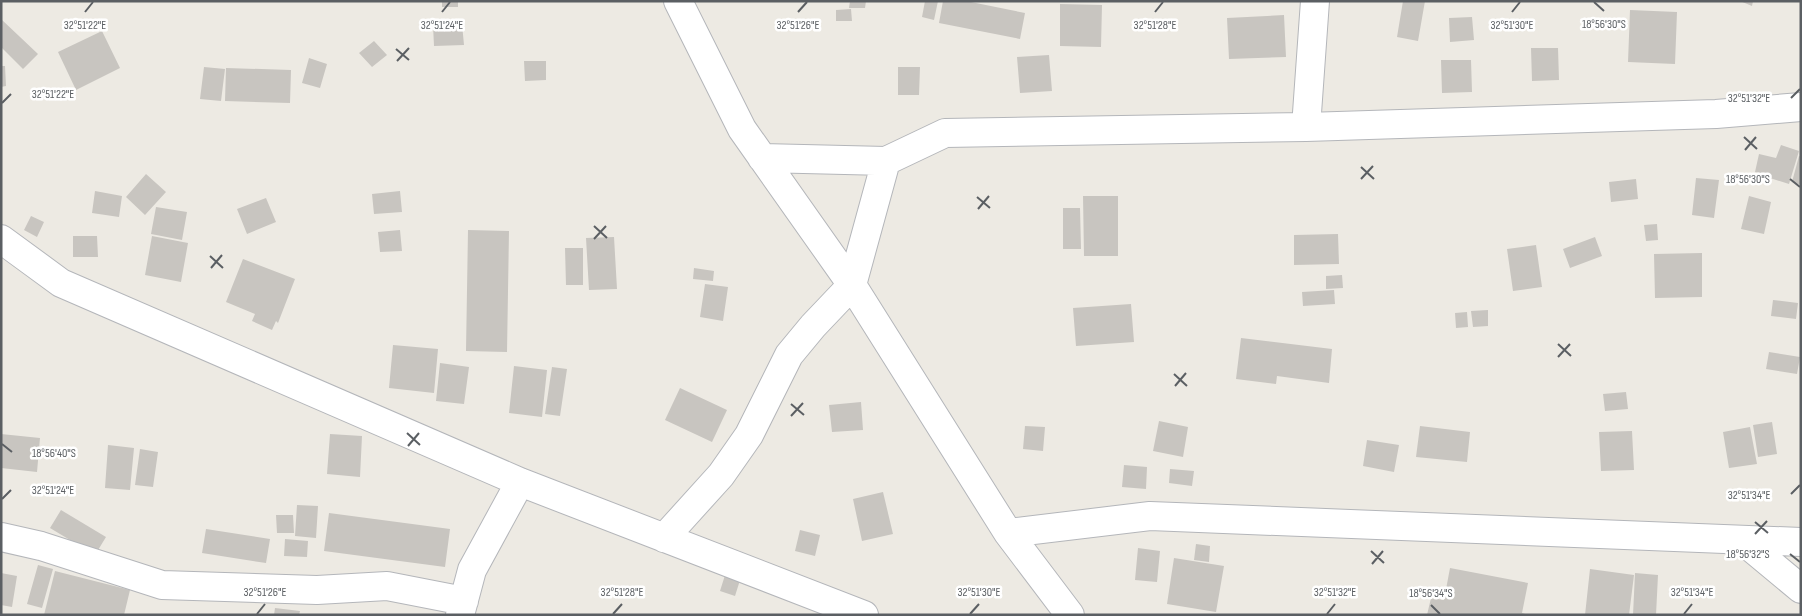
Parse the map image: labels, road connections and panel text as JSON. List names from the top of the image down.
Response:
{
  "coordinates": [
    "18°56'30\"S",
    "32°51'22\"E",
    "32°51'26\"E",
    "32°51'28\"E",
    "32°51'24\"E",
    "32°51'30\"E",
    "32°51'32\"E",
    "18°56'40\"S",
    "32°51'34\"E",
    "18°56'32\"S",
    "18°56'34\"S"
  ]
}
